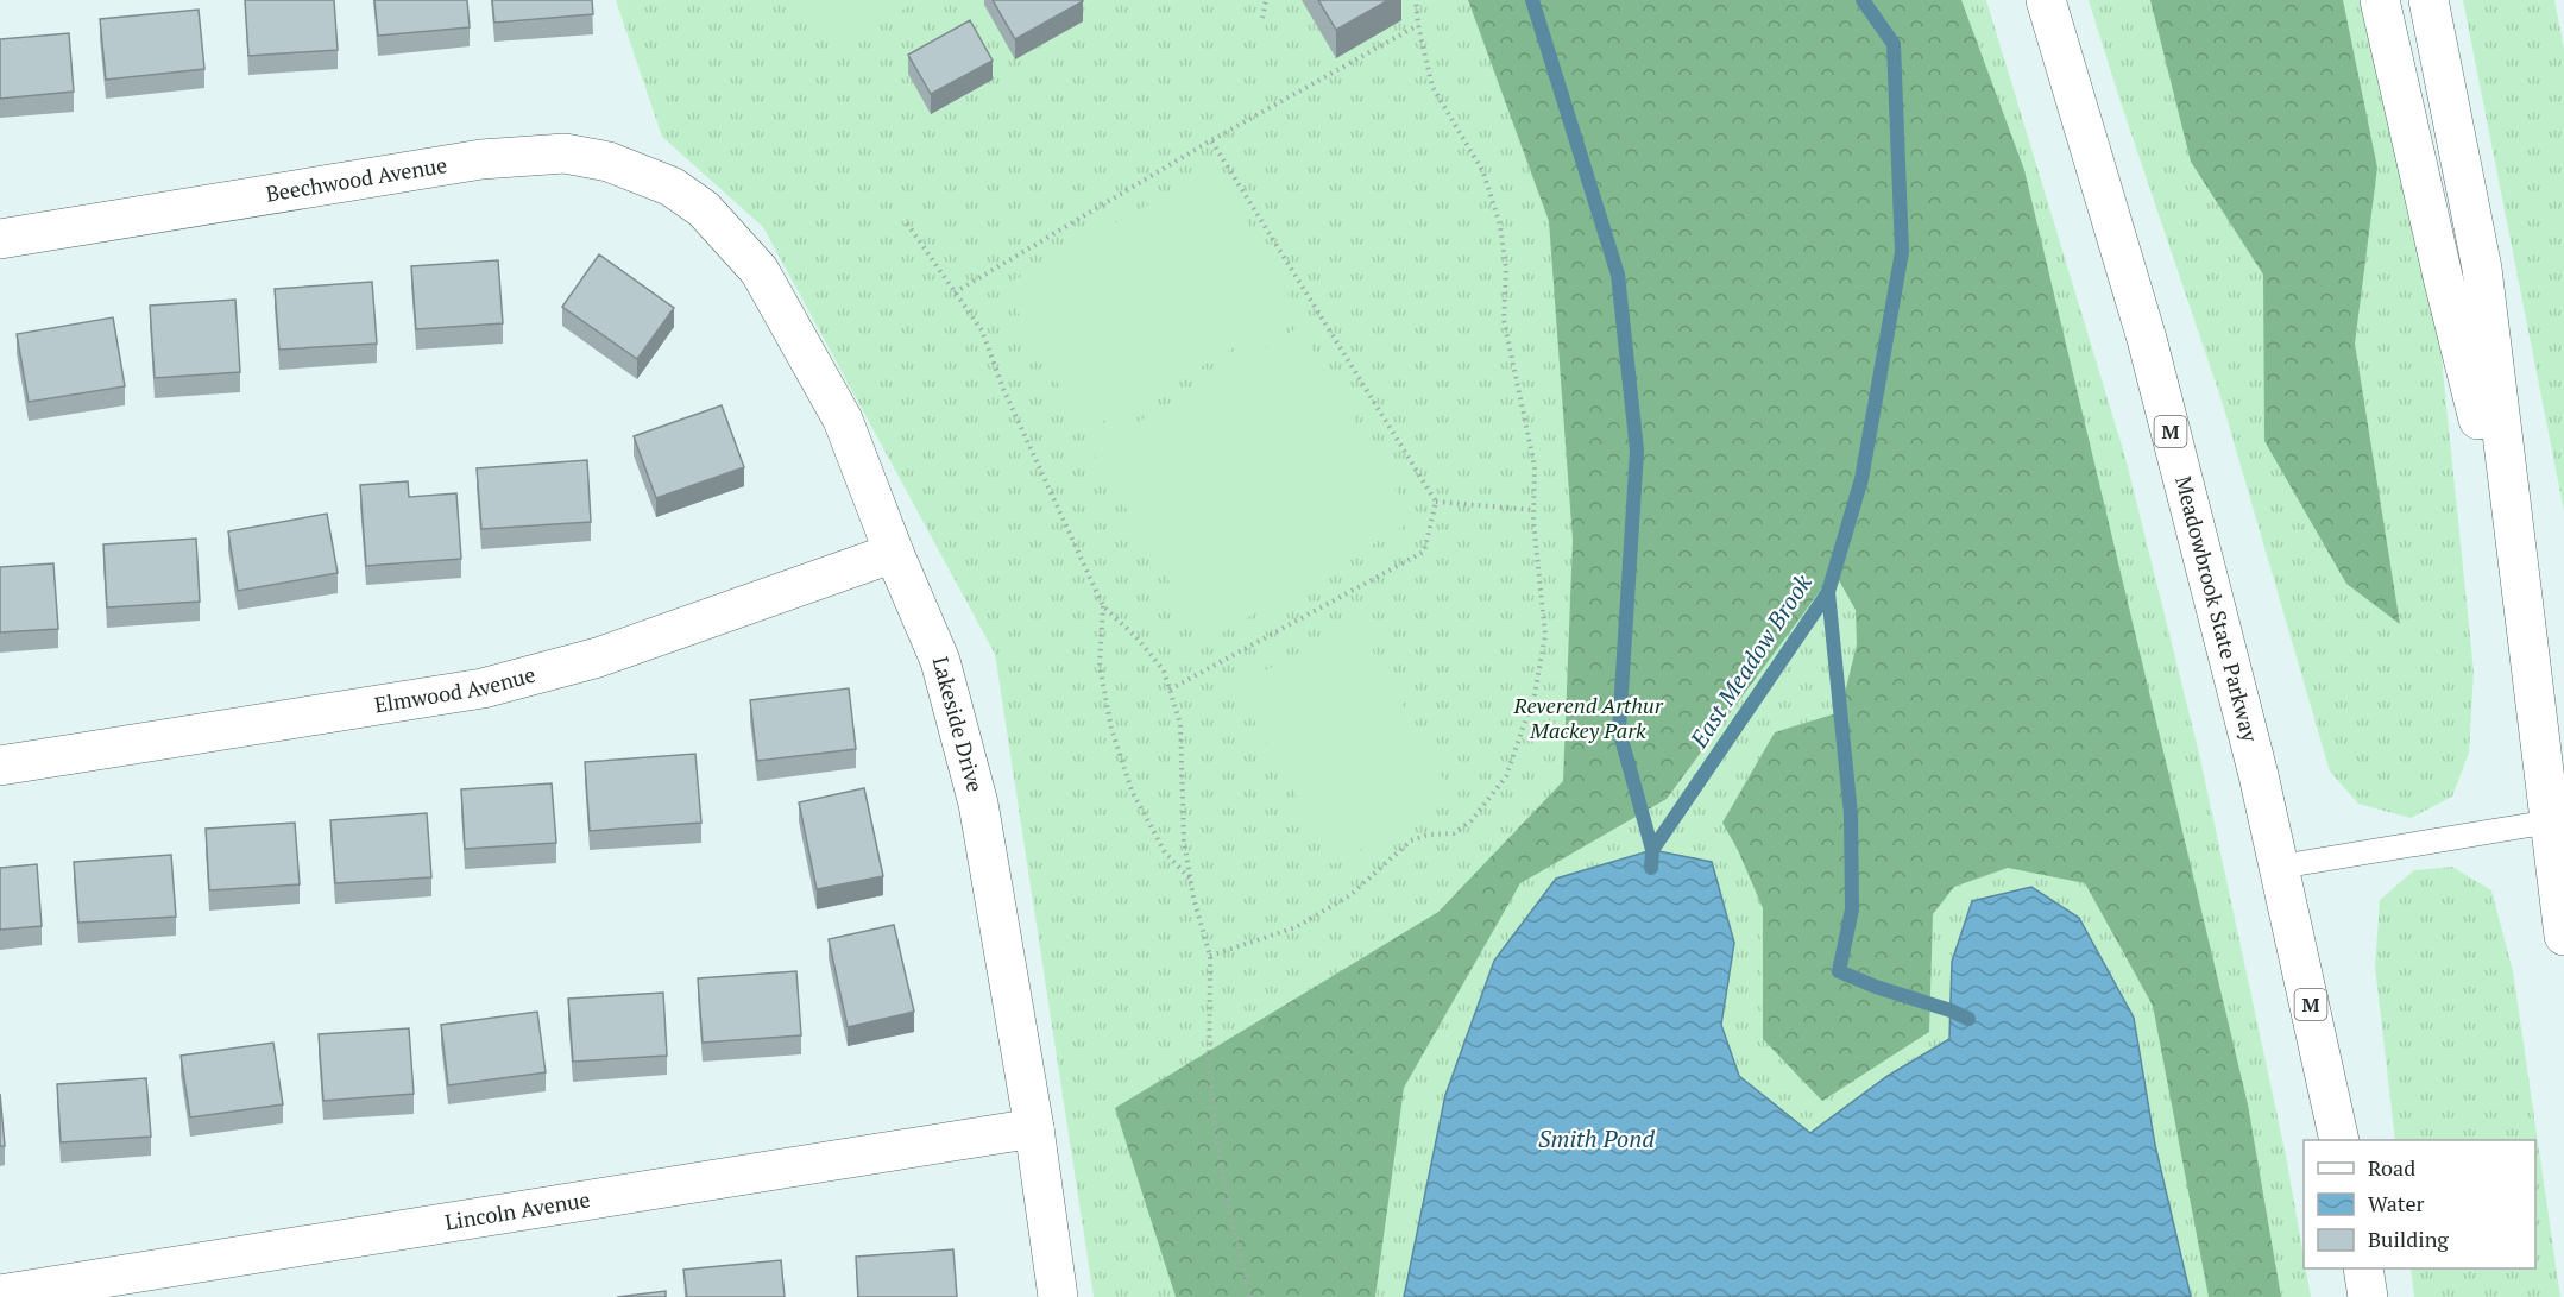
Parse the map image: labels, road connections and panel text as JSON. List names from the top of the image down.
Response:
{
  "streets": {
    "main road": [
      "Beechwood Avenue",
      "M",
      "Meadowbrook State Parkway",
      "Elmwood Avenue",
      "Lakeside Drive",
      "Lincoln Avenue"
    ]
  },
  "crossings": [
    ["Beechwood Avenue", "Lakeside Drive"],
    ["Elmwood Avenue", "Lakeside Drive"],
    ["Lakeside Drive", "Lincoln Avenue"]
  ],
  "water": ["East Meadow Brook", "Smith Pond"],
  "parks": ["Reverend Arthur Mackey Park"],
  "legend": ["Road", "Water", "Building"]
}
